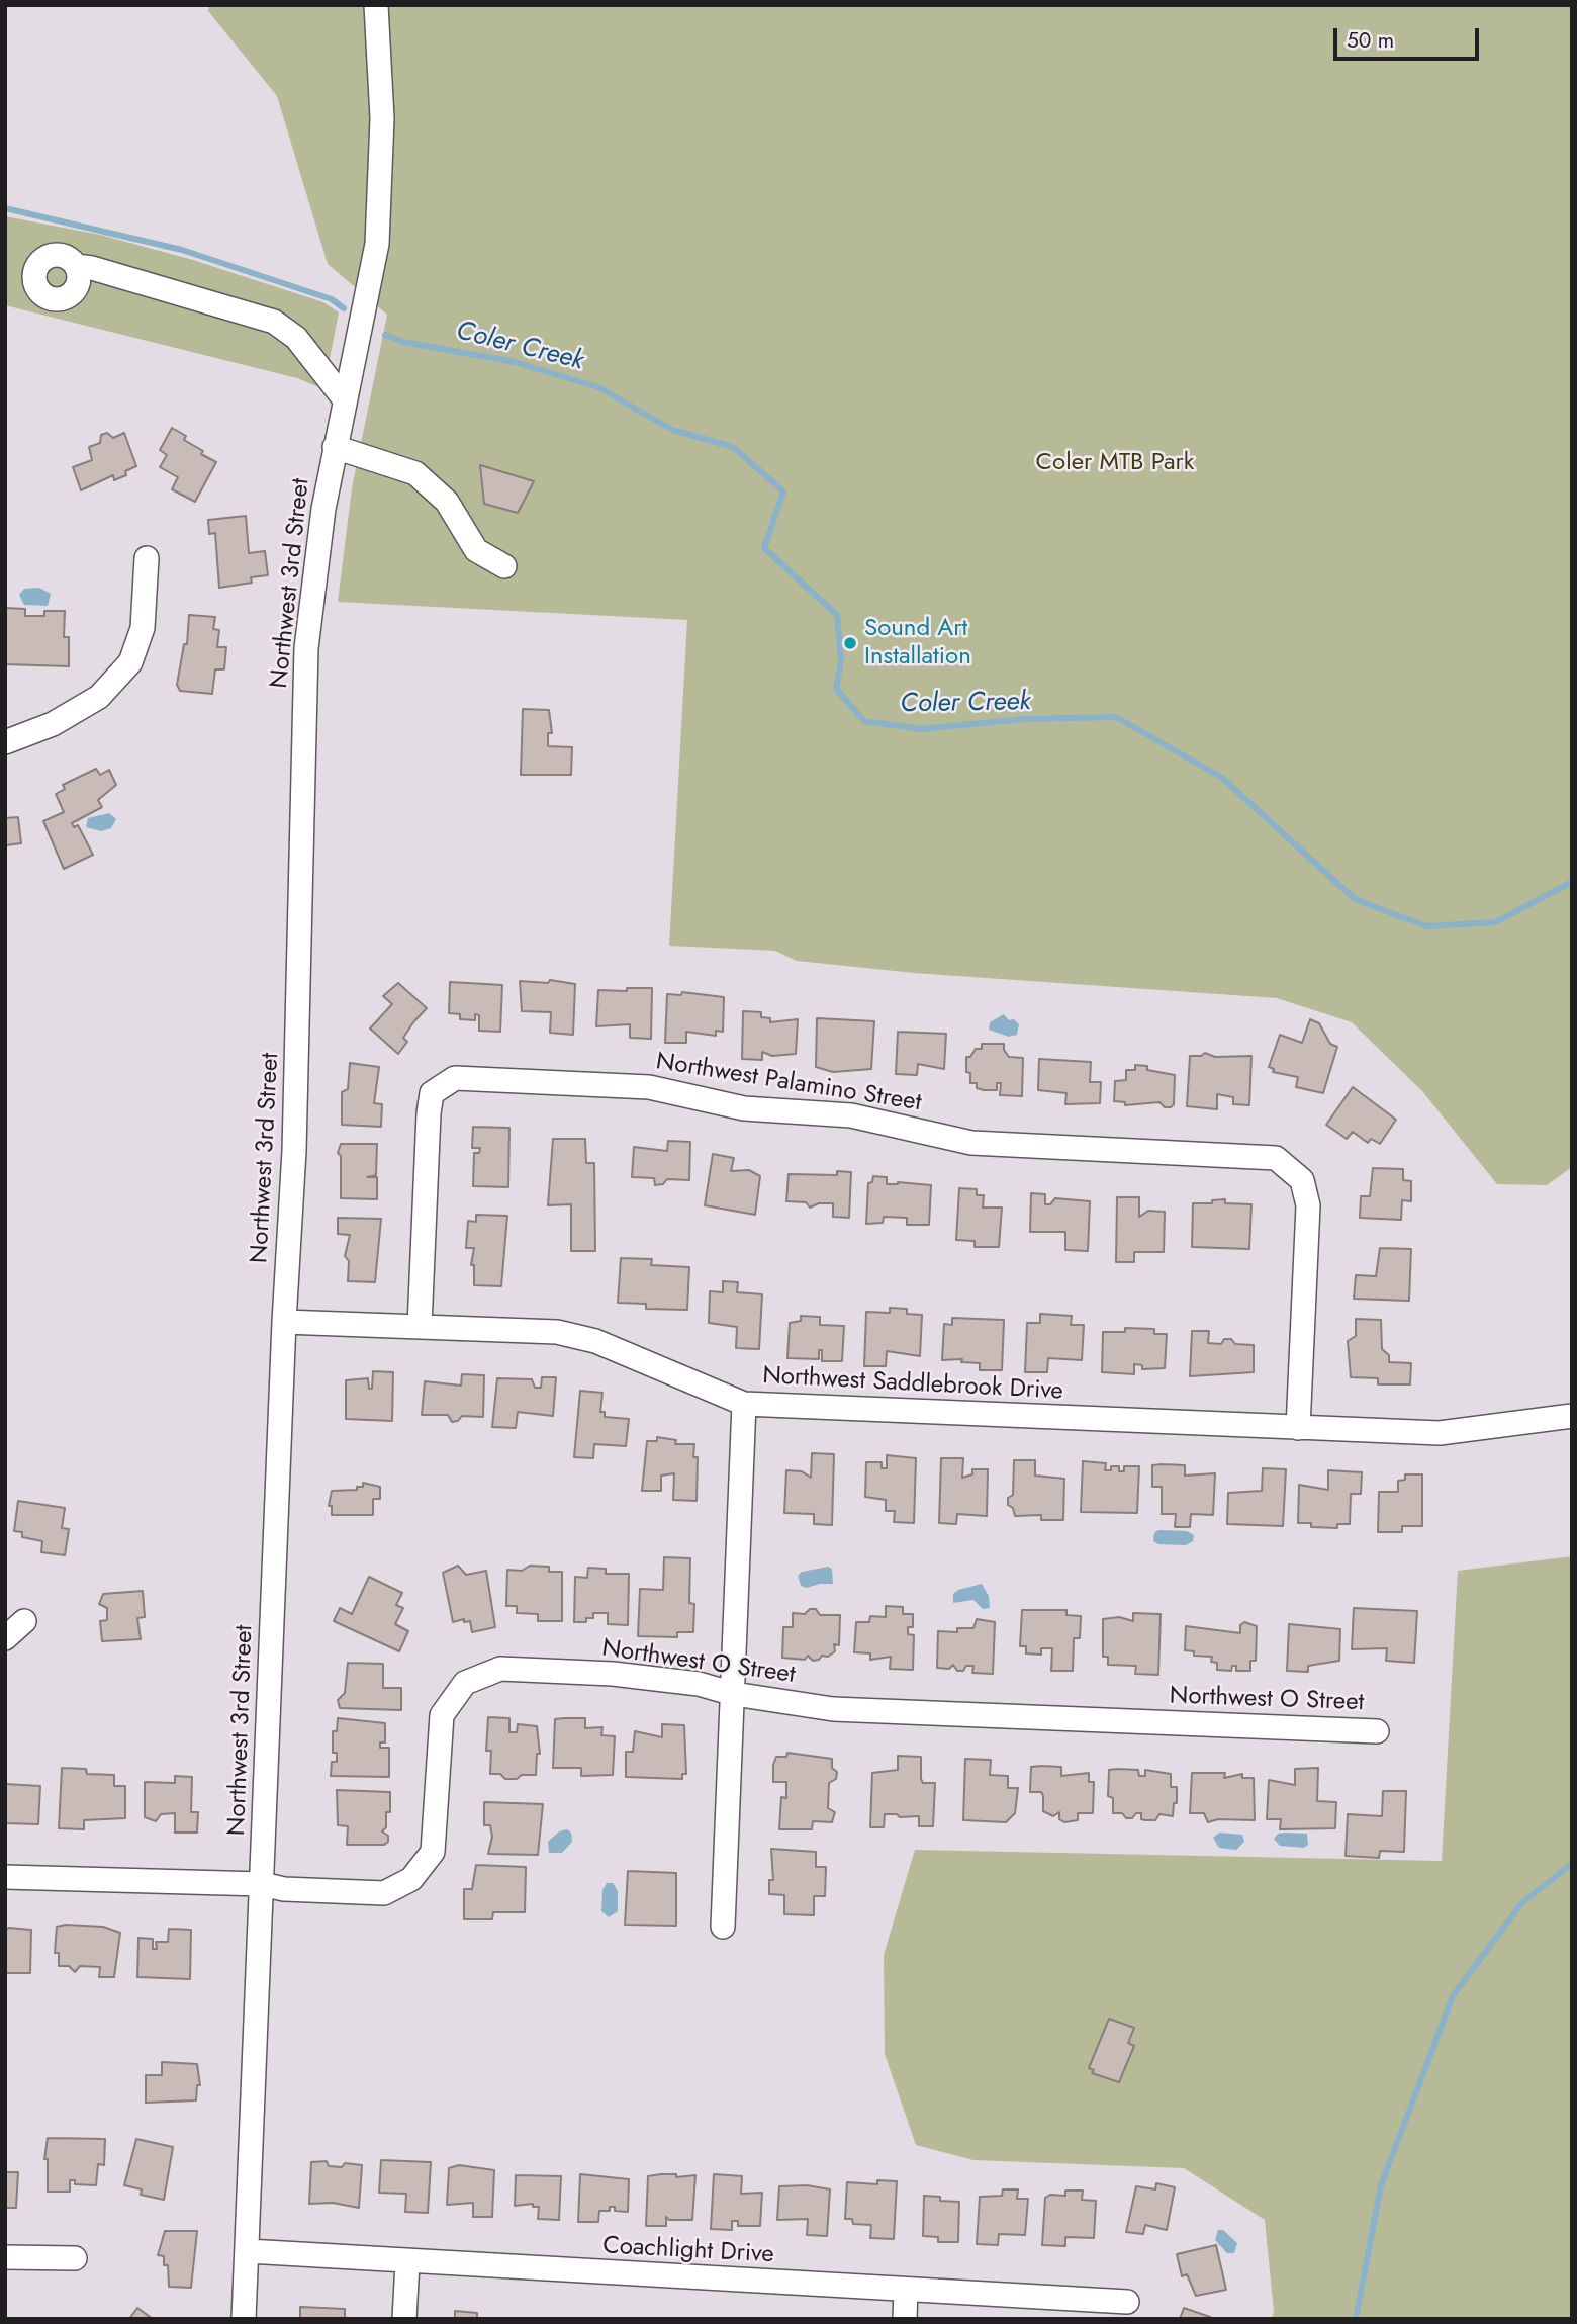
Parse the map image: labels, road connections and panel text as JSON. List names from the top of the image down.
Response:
{
  "streets": {
    "street": [
      "Northwest 3rd Street",
      "Northwest Palamino Street",
      "Northwest Saddlebrook Drive",
      "Northwest O Street",
      "Coachlight Drive"
    ]
  },
  "crossings": [
    ["Northwest 3rd Street", "Northwest Saddlebrook Drive"],
    ["Northwest 3rd Street", "Northwest O Street"],
    ["Northwest 3rd Street", "Coachlight Drive"],
    ["Northwest Palamino Street", "Northwest Saddlebrook Drive"]
  ],
  "water": ["Coler Creek"],
  "parks": ["Coler MTB Park"],
  "places": ["Sound Art Installation"],
  "scale_bar": "50 m"
}
